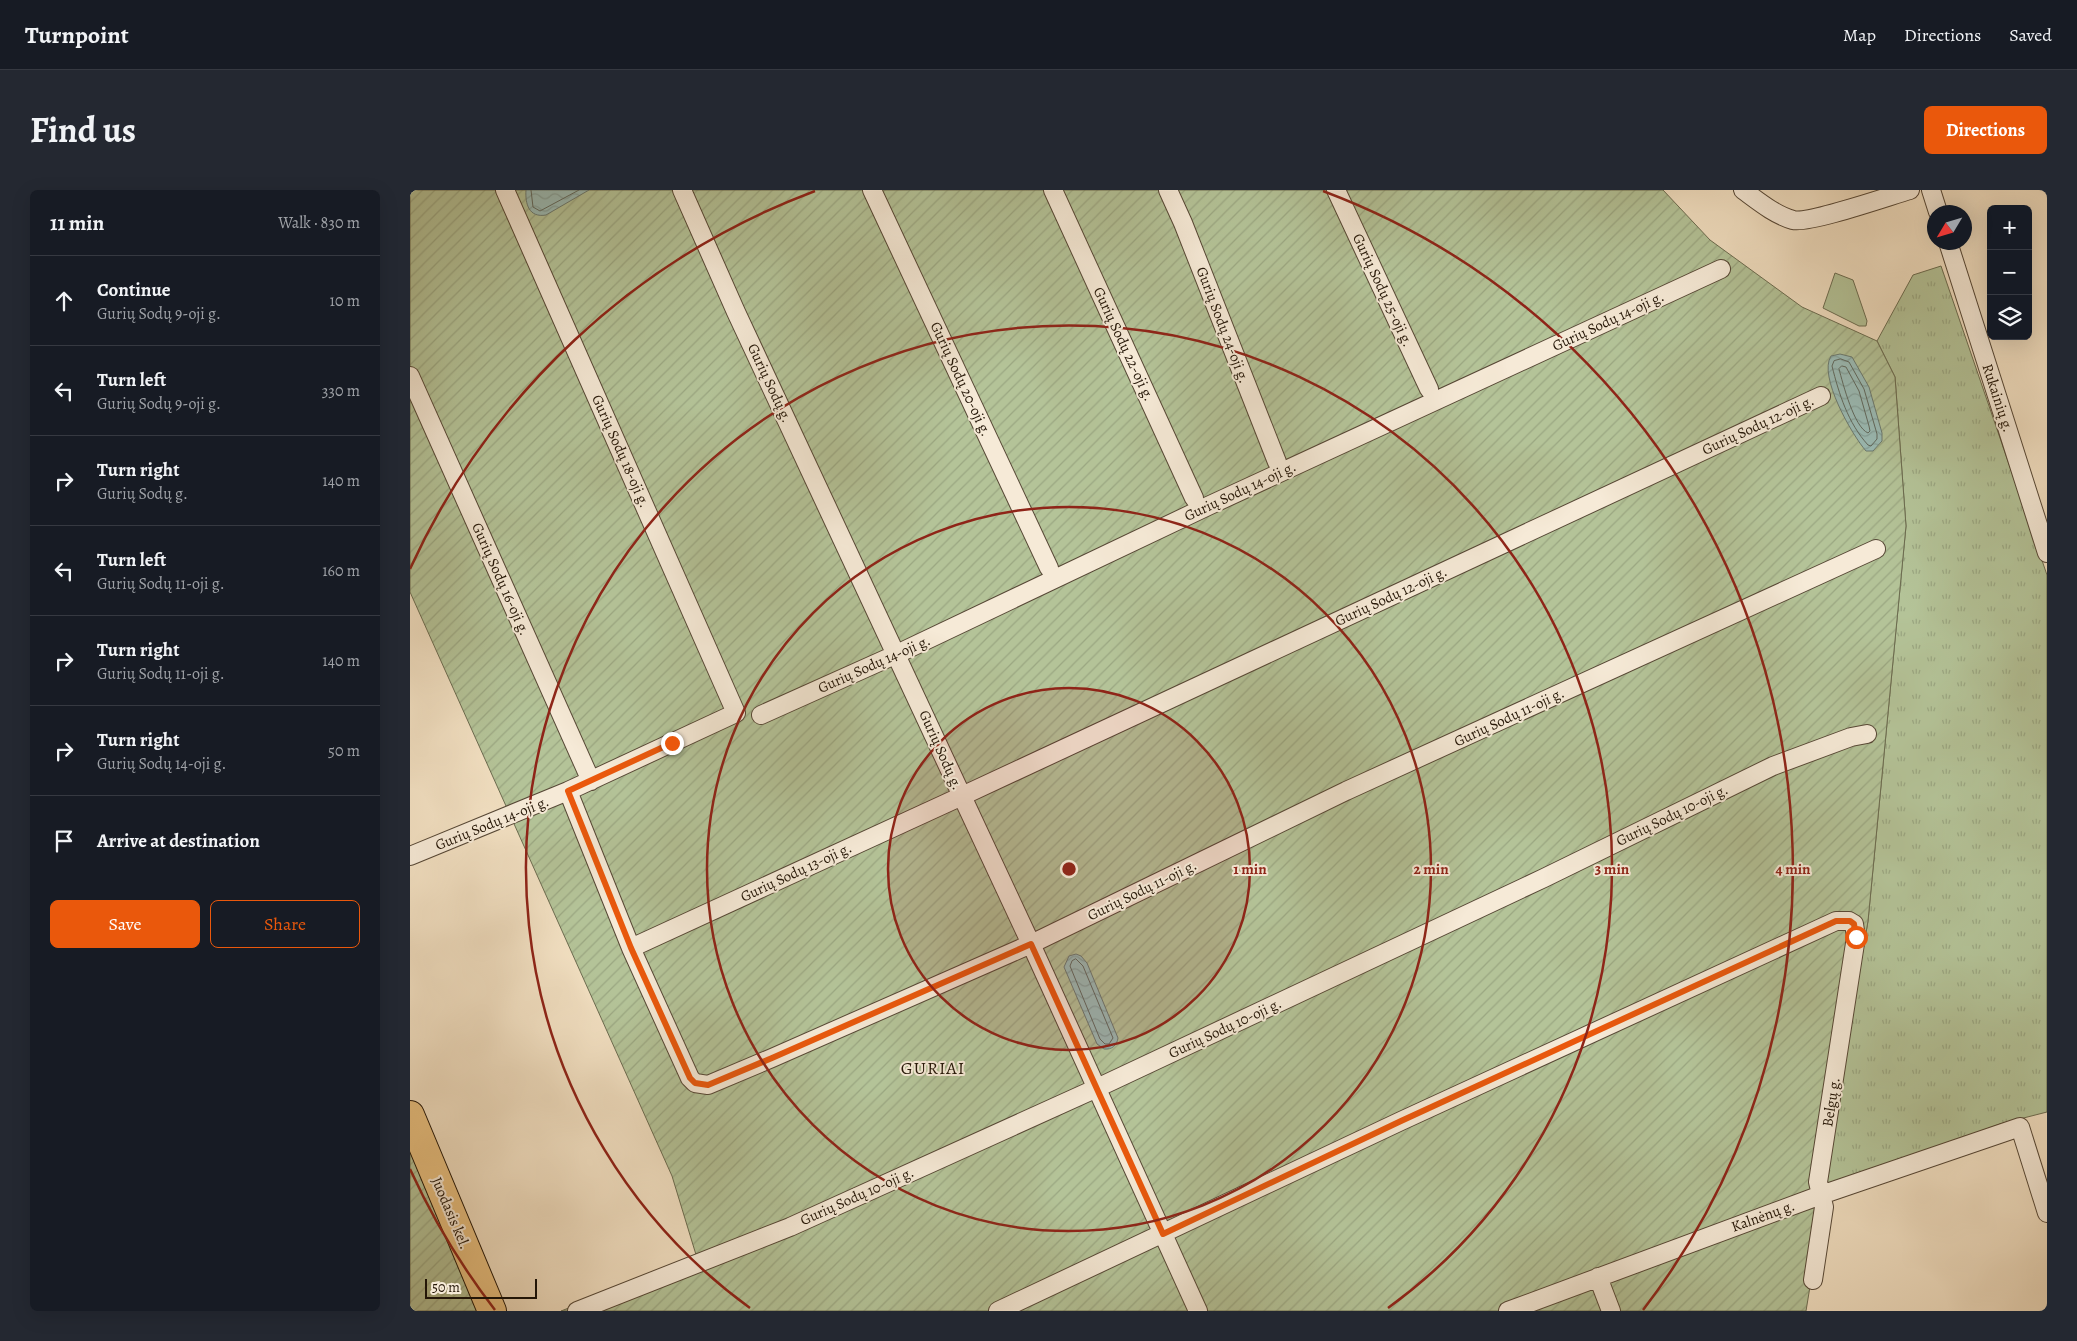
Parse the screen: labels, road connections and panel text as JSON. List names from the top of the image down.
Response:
{
  "streets": {
    "main road": ["Juodasis kel."],
    "street": [
      "Gurių Sodų 25-oji g.",
      "Gurių Sodų 14-oji g.",
      "Gurių Sodų 24-oji g.",
      "Gurių Sodų 22-oji g.",
      "Gurių Sodų 20-oji g.",
      "Gurių Sodų g.",
      "Rukainių g.",
      "Gurių Sodų 12-oji g.",
      "Gurių Sodų 18-oji g.",
      "Gurių Sodų 16-oji g.",
      "Gurių Sodų 11-oji g.",
      "Gurių Sodų 10-oji g.",
      "Gurių Sodų 13-oji g.",
      "Belgų g.",
      "Kalnėnų g."
    ]
  },
  "crossings": [
    ["Gurių Sodų 14-oji g.", "Gurių Sodų g."],
    ["Gurių Sodų 14-oji g.", "Gurių Sodų 18-oji g."],
    ["Gurių Sodų 14-oji g.", "Gurių Sodų 16-oji g."],
    ["Gurių Sodų 14-oji g.", "Gurių Sodų 11-oji g."],
    ["Gurių Sodų g.", "Gurių Sodų 12-oji g."],
    ["Gurių Sodų g.", "Gurių Sodų 11-oji g."],
    ["Gurių Sodų g.", "Gurių Sodų 10-oji g."],
    ["Gurių Sodų g.", "Gurių Sodų 13-oji g."],
    ["Gurių Sodų g.", "Belgų g."],
    ["Gurių Sodų 12-oji g.", "Gurių Sodų 13-oji g."],
    ["Gurių Sodų 11-oji g.", "Gurių Sodų 13-oji g."],
    ["Belgų g.", "Kalnėnų g."]
  ],
  "districts": ["GURIAI"],
  "scale_bar": "50 m",
  "north": "bottom left",
  "page": {
    "header": "Turnpoint",
    "nav": ["Map", "Directions", "Saved"],
    "title": "Find us",
    "buttons": [
      "Directions",
      ["Save", "Share"]
    ],
    "heading": ["11 min", "Walk · 830 m"],
    "map_buttons": ["+", "−"],
    "list": [
      ["Continue", "Gurių Sodų 9-oji g.", "10 m"],
      ["Turn left", "Gurių Sodų 9-oji g.", "330 m"],
      ["Turn right", "Gurių Sodų g.", "140 m"],
      ["Turn left", "Gurių Sodų 11-oji g.", "160 m"],
      ["Turn right", "Gurių Sodų 11-oji g.", "140 m"],
      ["Turn right", "Gurių Sodų 14-oji g.", "50 m"],
      "Arrive at destination"
    ],
    "scale": "50 m"
  },
  "rings": [
    "1 min",
    "2 min",
    "3 min",
    "4 min"
  ]
}
